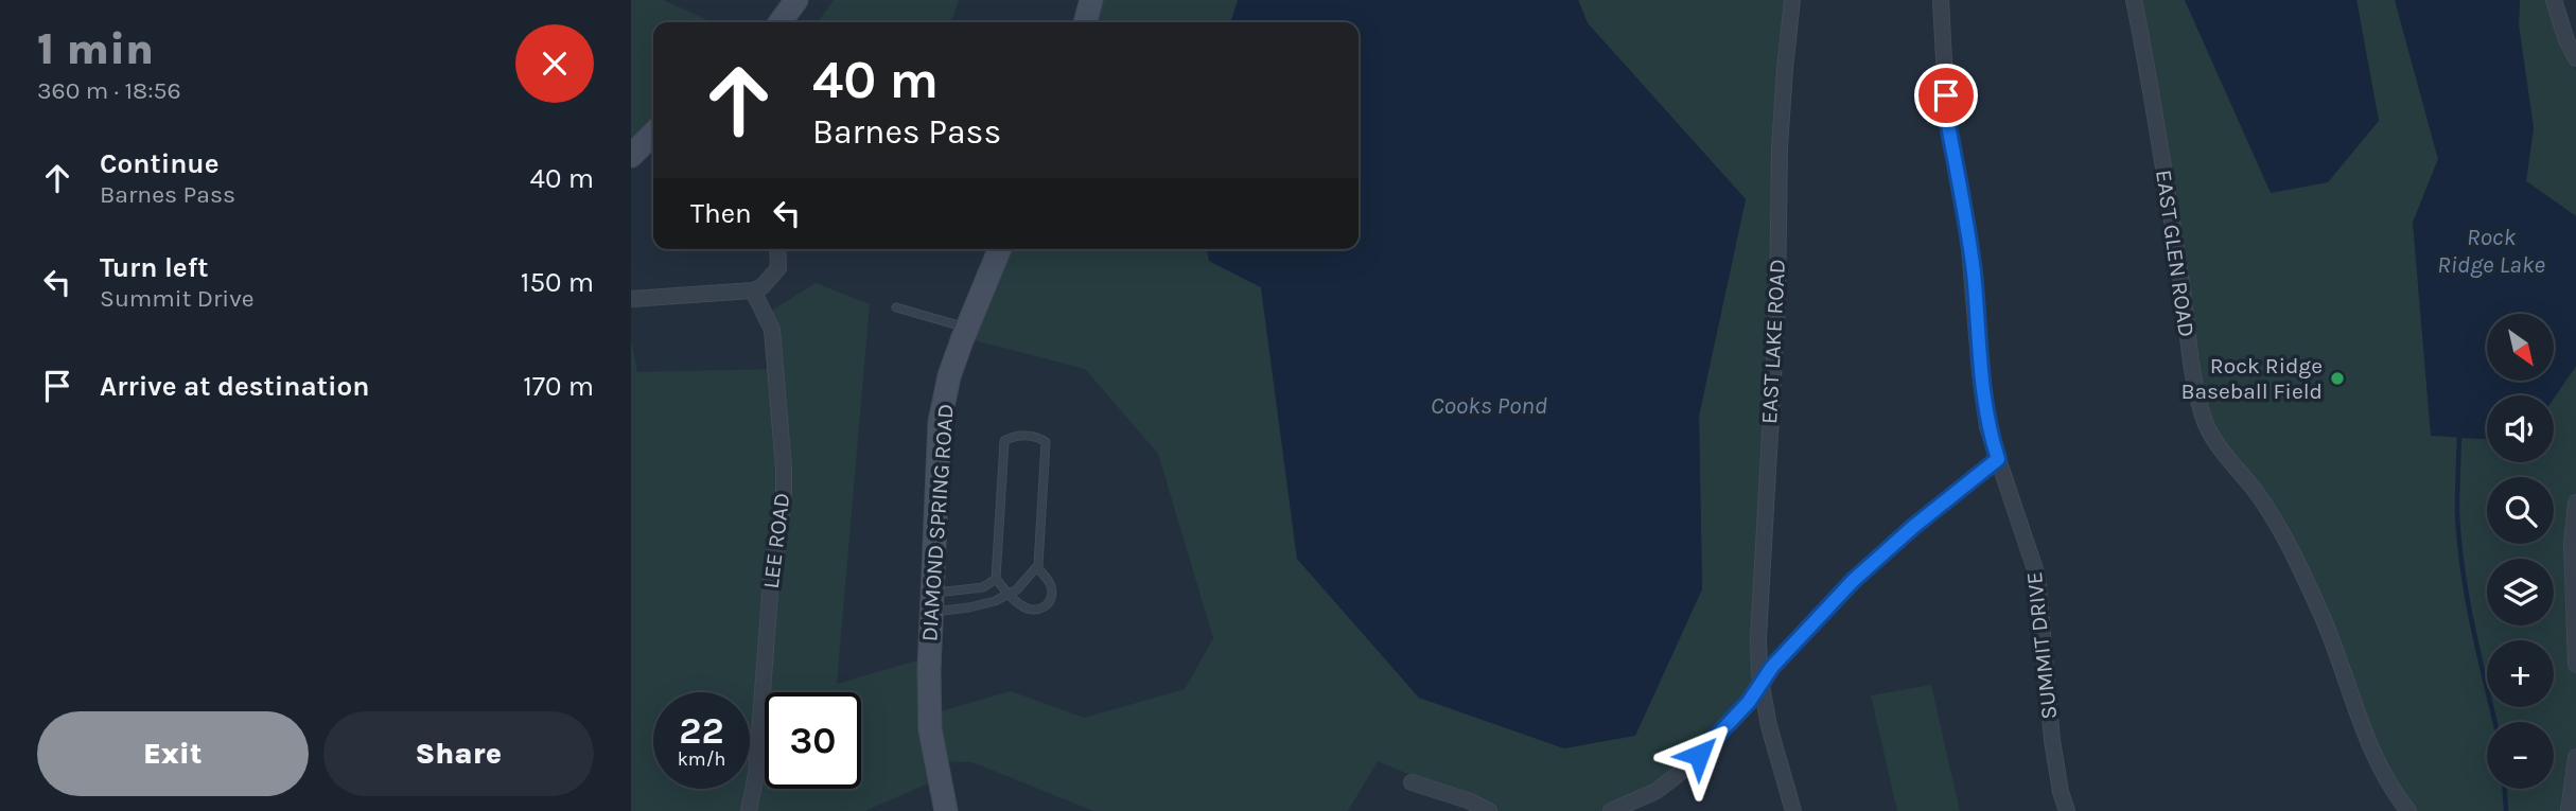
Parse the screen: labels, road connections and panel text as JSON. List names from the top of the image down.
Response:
{
  "streets": {
    "street": [
      "EAST GLEN ROAD",
      "EAST LAKE ROAD",
      "DIAMOND SPRING ROAD",
      "LEE ROAD",
      "SUMMIT DRIVE"
    ]
  },
  "water": ["Rock Ridge Lake", "Cooks Pond"],
  "places": ["Rock Ridge Baseball Field"],
  "north": "bottom right",
  "page": {
    "heading": ["1 min", "360 m · 18:56"],
    "turn": ["40 m", "Barnes Pass"],
    "list": [
      {
        "name": "Continue",
        "note": "Barnes Pass",
        "value": "40 m"
      },
      {
        "name": "Turn left",
        "note": "Summit Drive",
        "value": "150 m"
      },
      {
        "name": "Arrive at destination",
        "value": "170 m"
      }
    ],
    "then": "Then",
    "map_buttons": ["+", "−"],
    "speed": "22 km/h",
    "limit": "30",
    "buttons": ["Exit", "Share"]
  }
}
